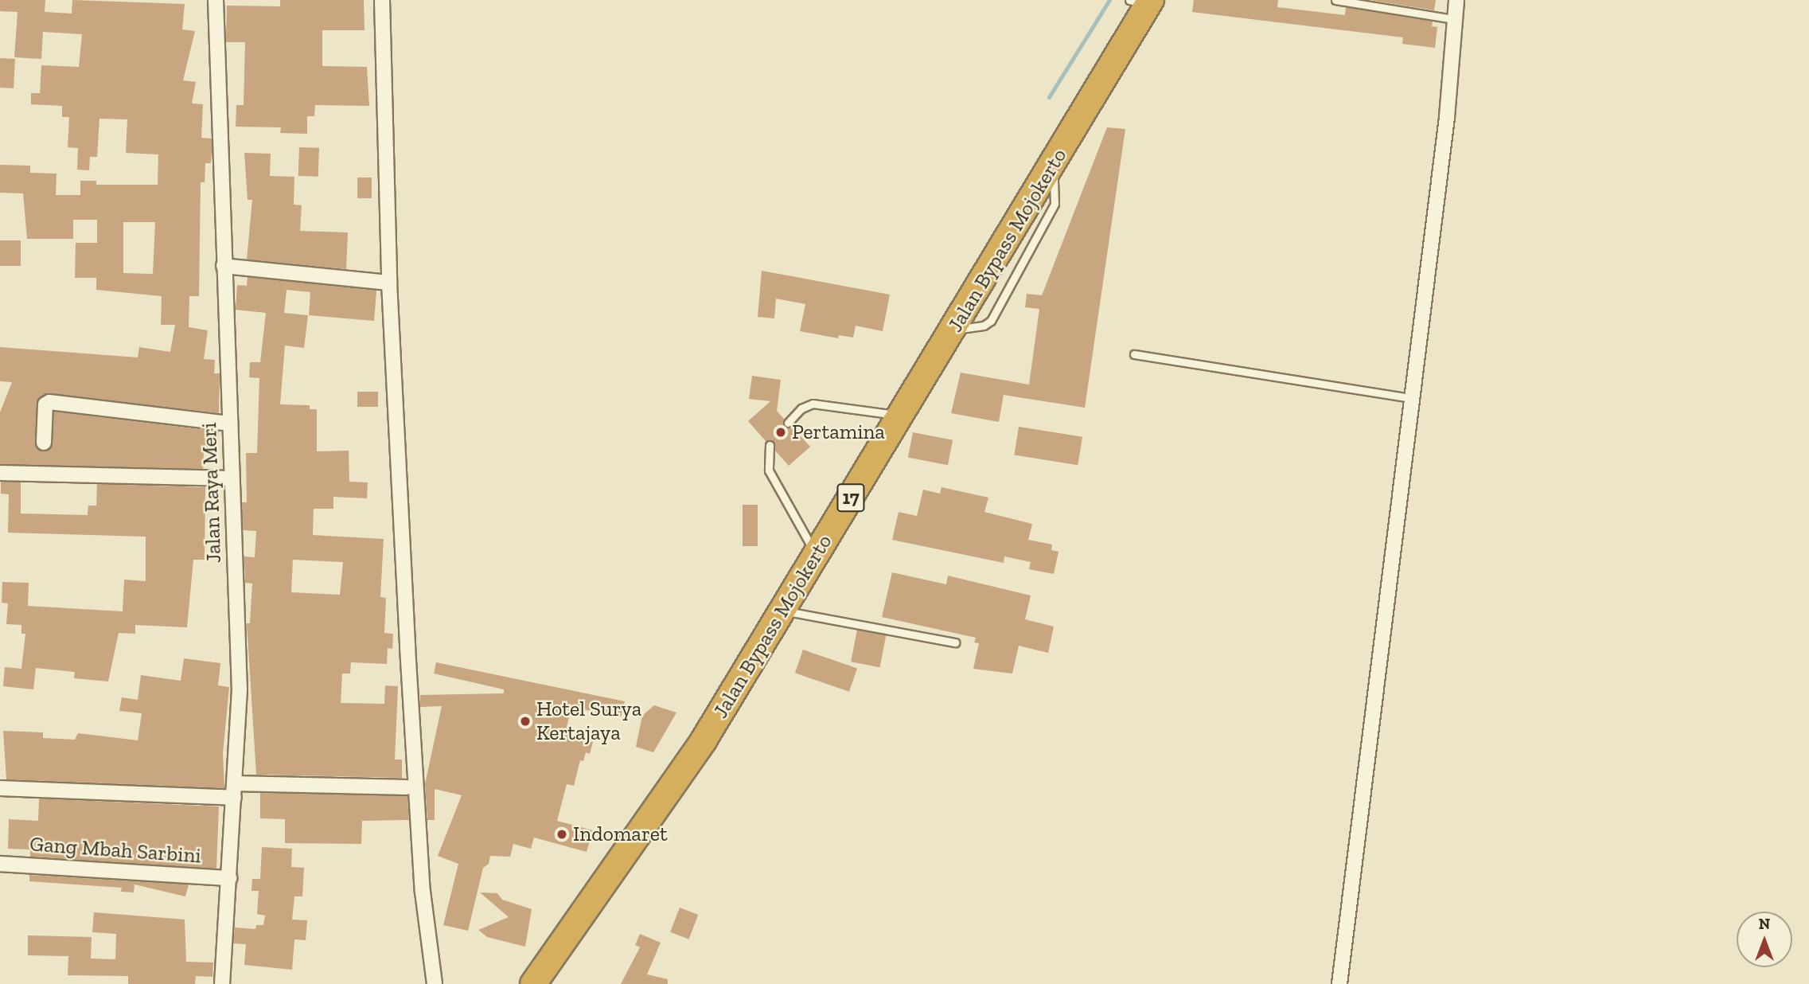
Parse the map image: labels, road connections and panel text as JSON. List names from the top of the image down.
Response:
{
  "streets": {
    "highway": ["Jalan Bypass Mojokerto", "17"],
    "street": ["Jalan Raya Meri", "Gang Mbah Sarbini"]
  },
  "crossings": [
    ["Jalan Raya Meri", "Gang Mbah Sarbini"]
  ],
  "places": ["Pertamina", "Hotel Surya Kertajaya", "Indomaret"],
  "north": "top"
}
